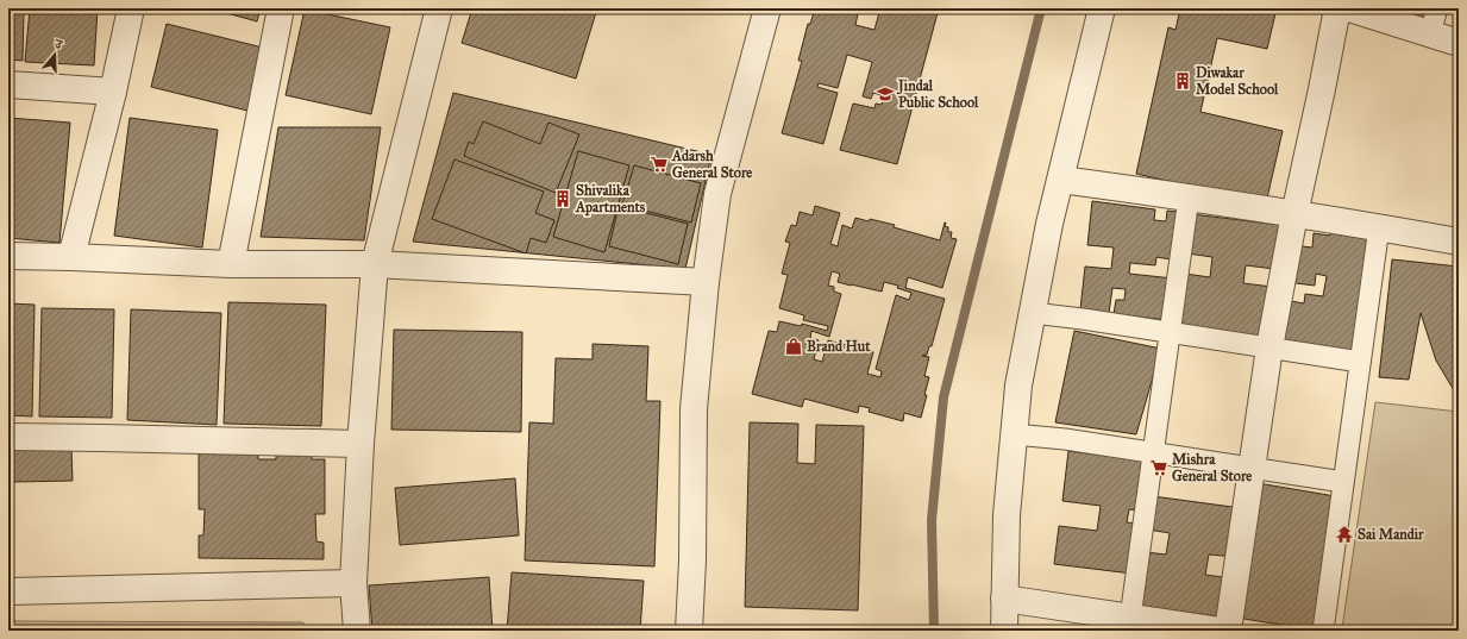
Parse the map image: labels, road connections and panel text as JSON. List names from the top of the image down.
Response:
{
  "places": {
    "building": ["Diwakar Model School", "Shivalika Apartments"],
    "school or university": ["Jindal Public School"],
    "supermarket": ["Adarsh General Store", "Mishra General Store"],
    "shop": ["Brand Hut"],
    "temple": ["Sai Mandir"]
  },
  "north": "top"
}
